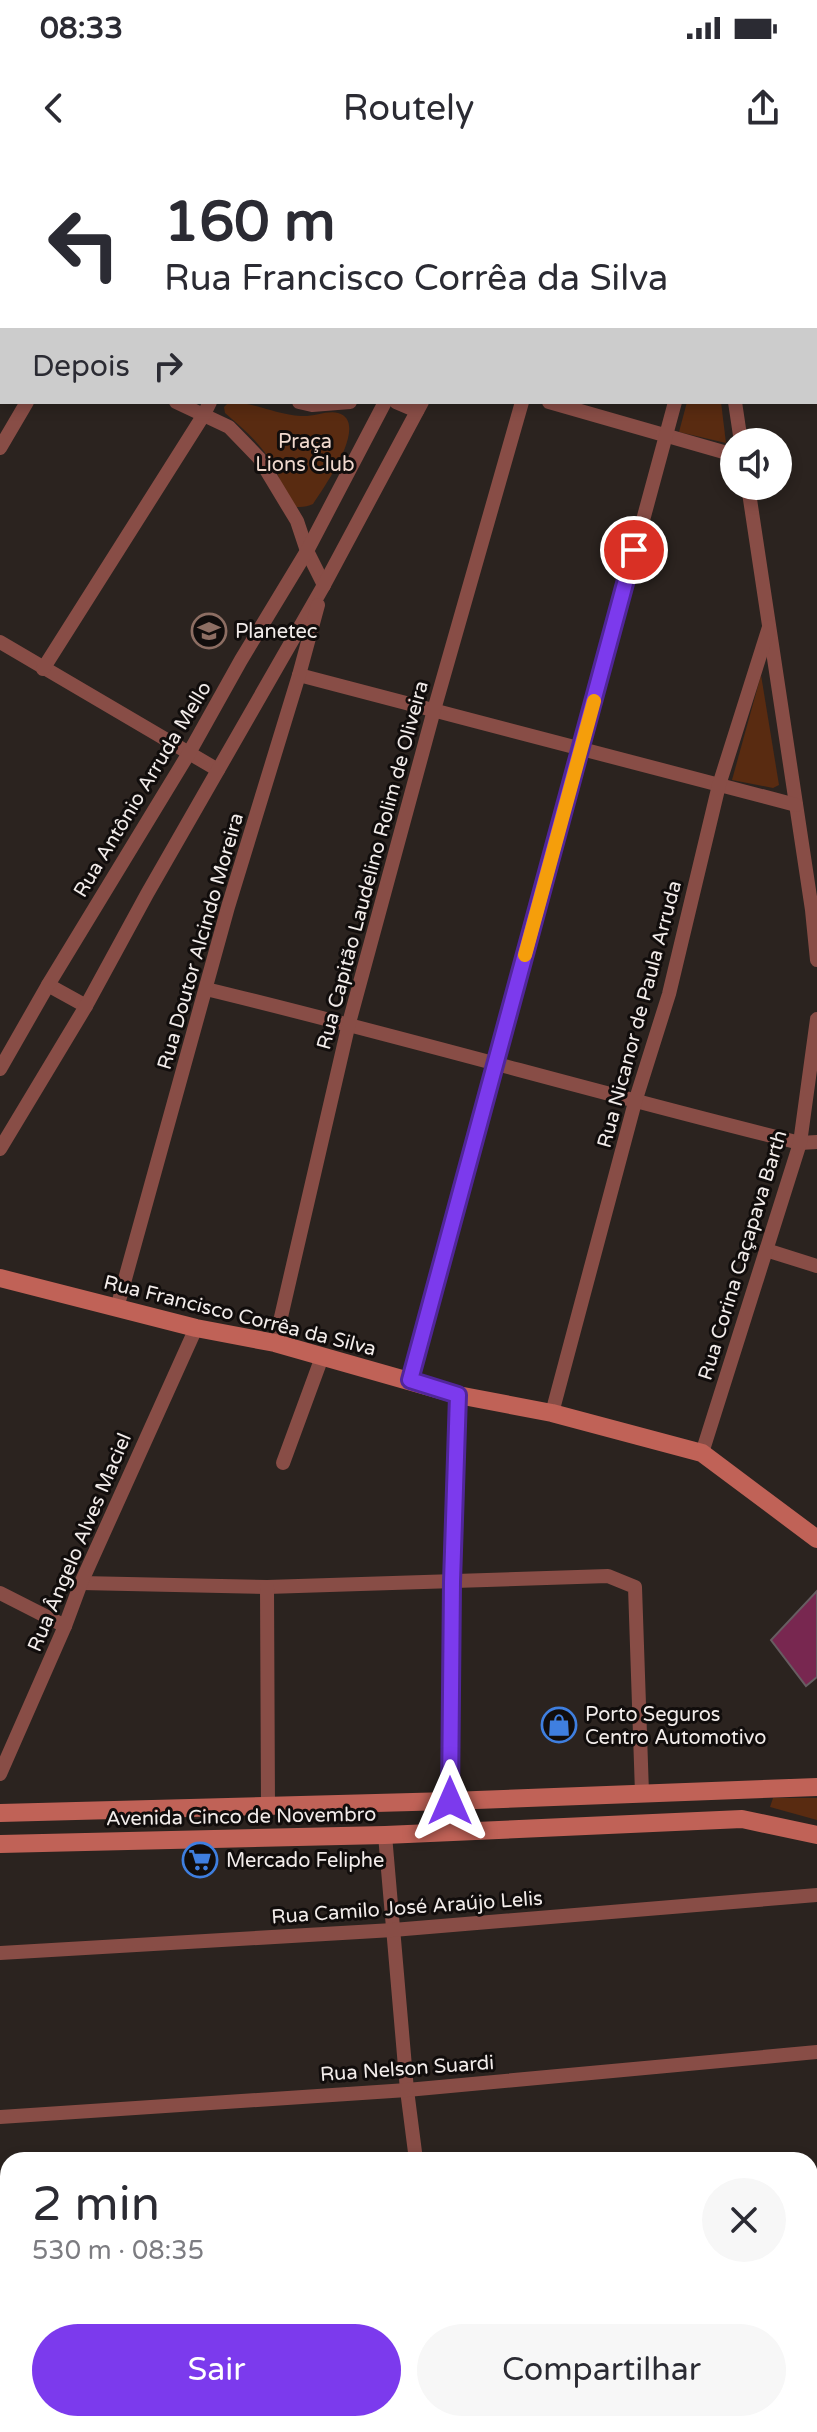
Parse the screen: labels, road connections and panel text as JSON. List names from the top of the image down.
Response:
{
  "streets": {
    "main road": ["Rua Francisco Corrêa da Silva", "Avenida Cinco de Novembro"],
    "street": [
      "Rua Antônio Arruda Mello",
      "Rua Capitão Laudelino Rolim de Oliveira",
      "Rua Doutor Alcindo Moreira",
      "Rua Nicanor de Paula Arruda",
      "Rua Corina Caçapava Barth",
      "Rua Ângelo Alves Maciel",
      "Rua Camilo José Araújo Lelis",
      "Rua Nelson Suardi"
    ]
  },
  "crossings": [
    ["Rua Capitão Laudelino Rolim de Oliveira", "Rua Francisco Corrêa da Silva"],
    ["Rua Doutor Alcindo Moreira", "Rua Francisco Corrêa da Silva"],
    ["Rua Nicanor de Paula Arruda", "Rua Francisco Corrêa da Silva"],
    ["Rua Corina Caçapava Barth", "Rua Francisco Corrêa da Silva"],
    ["Rua Francisco Corrêa da Silva", "Rua Ângelo Alves Maciel"]
  ],
  "parks": ["Praça Lions Club"],
  "places": {
    "school or university": ["Planetec"],
    "shop": ["Porto Seguros Centro Automotivo"],
    "supermarket": ["Mercado Feliphe"]
  },
  "page": {
    "status": "08:33",
    "header": "Routely",
    "turn": ["160 m", "Rua Francisco Corrêa da Silva"],
    "then": "Depois",
    "heading": ["2 min", "530 m · 08:35"],
    "buttons": ["Sair", "Compartilhar"]
  }
}
